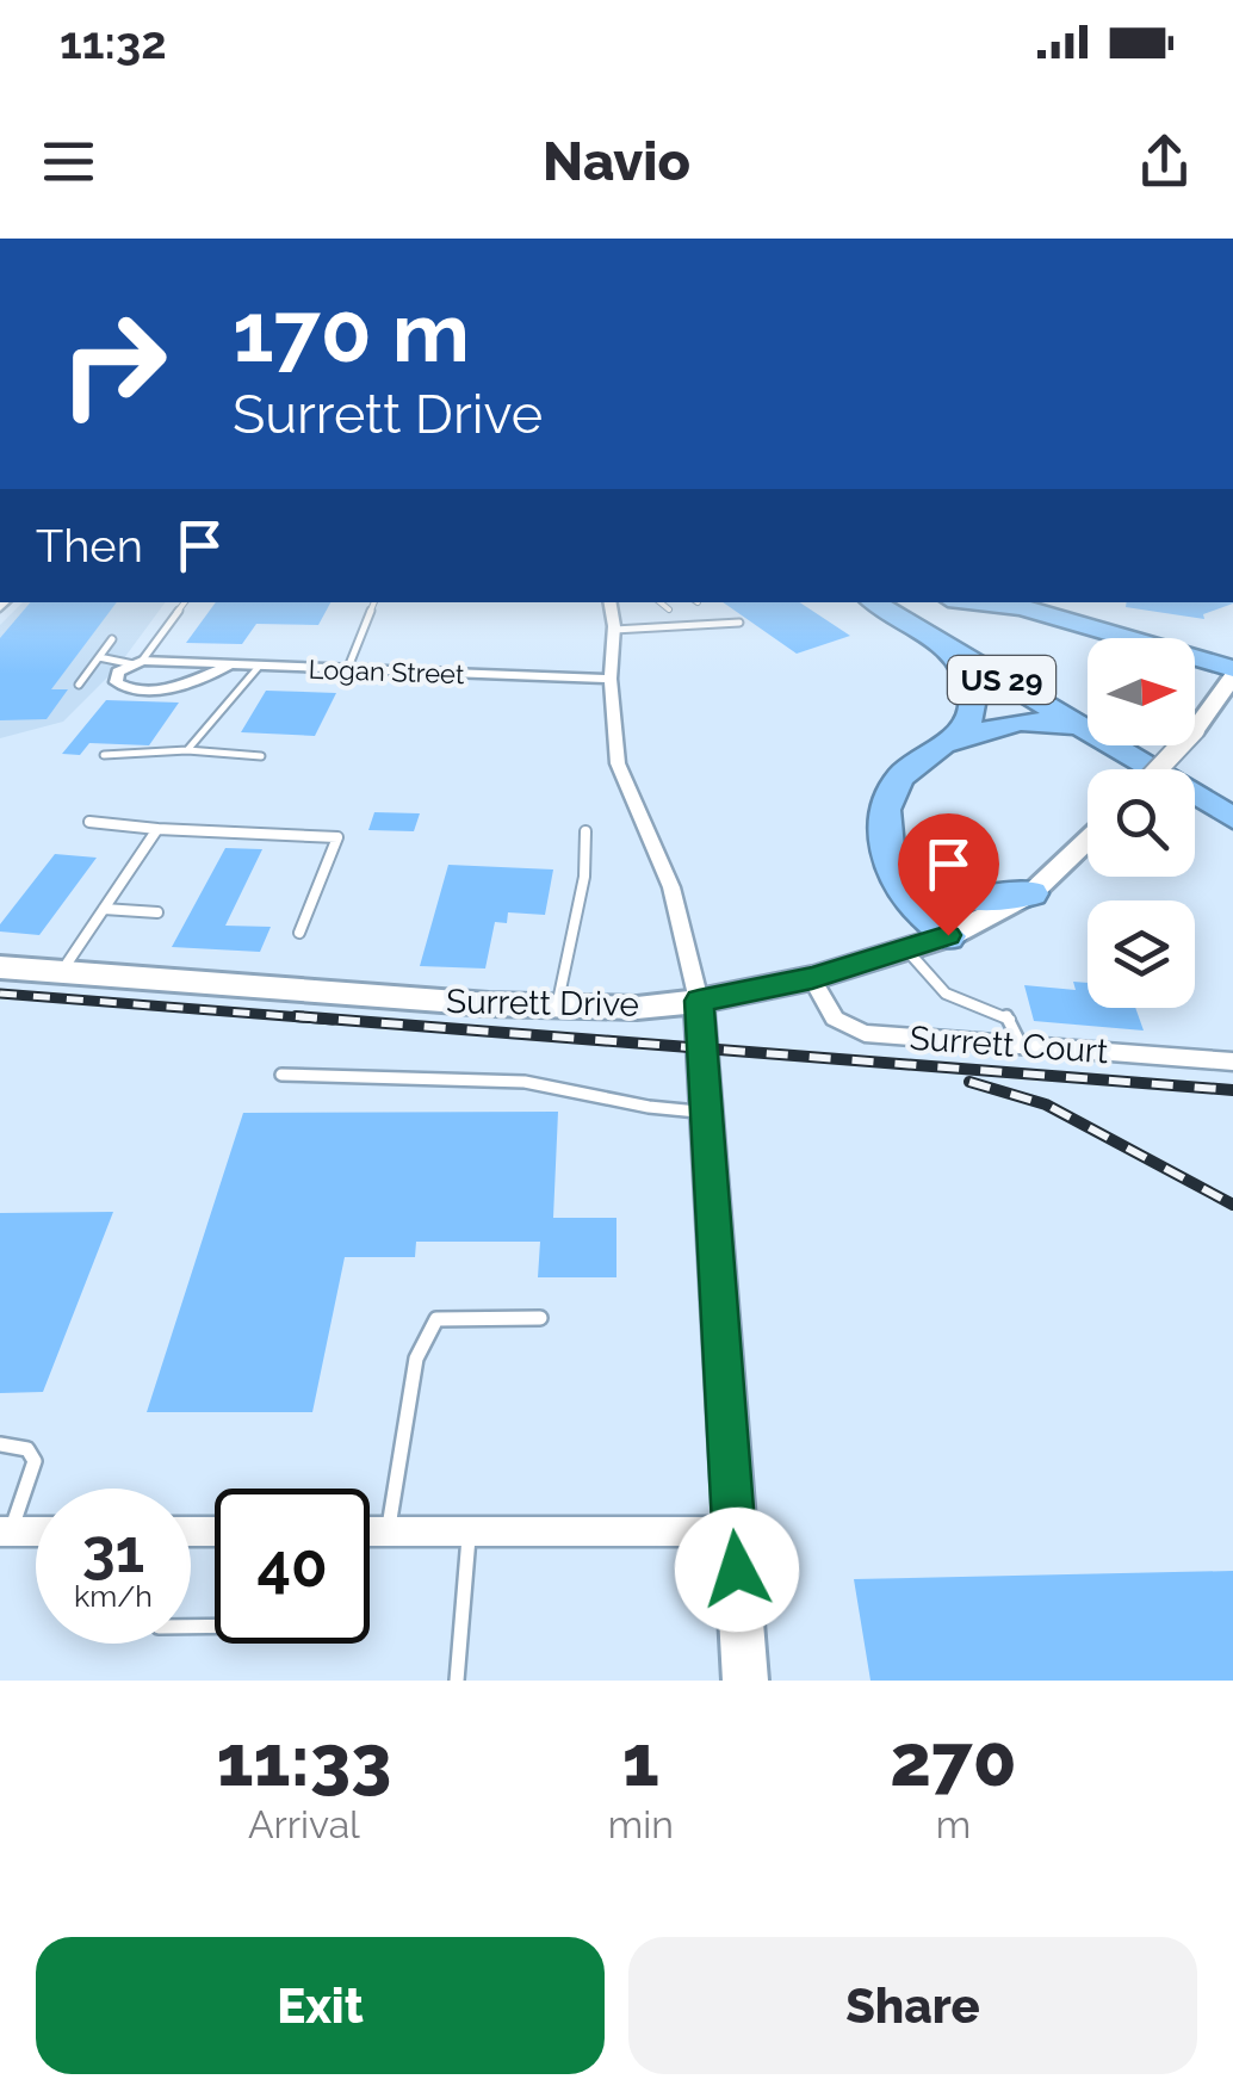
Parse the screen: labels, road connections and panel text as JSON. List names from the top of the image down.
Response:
{
  "streets": {
    "highway": ["US 29"],
    "street": ["Logan Street", "Surrett Drive", "Surrett Court"]
  },
  "crossings": [
    ["Surrett Drive", "Surrett Court"]
  ],
  "north": "right",
  "page": {
    "status": "11:32",
    "header": "Navio",
    "turn": ["170 m", "Surrett Drive"],
    "then": "Then",
    "speed": "31 km/h",
    "limit": "40",
    "eta": [
      "11:33",
      "Arrival",
      "1",
      "min",
      "270",
      "m"
    ],
    "buttons": ["Exit", "Share"]
  }
}
